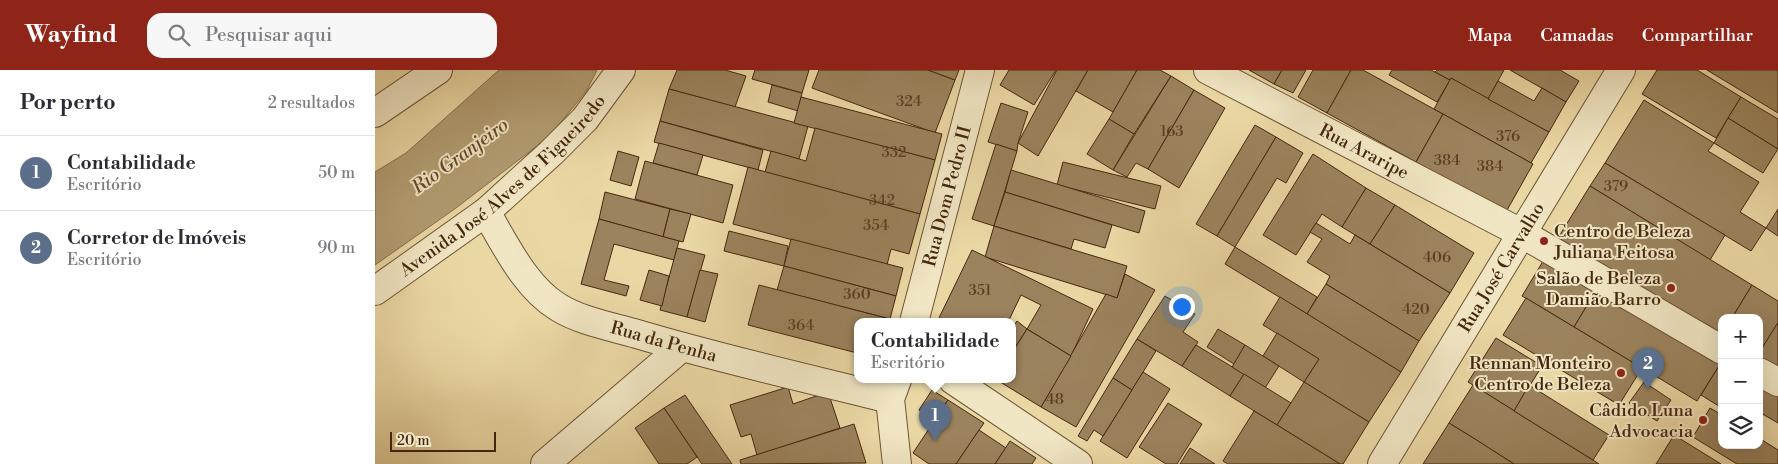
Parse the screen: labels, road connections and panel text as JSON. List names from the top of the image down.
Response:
{
  "streets": {
    "street": [
      "Rua Araripe",
      "Avenida José Alves de Figueiredo",
      "Rua Dom Pedro II",
      "Rua José Carvalho",
      "Rua da Penha"
    ]
  },
  "crossings": [
    ["Rua Araripe", "Rua José Carvalho"],
    ["Avenida José Alves de Figueiredo", "Rua da Penha"]
  ],
  "water": ["Rio Granjeiro"],
  "places": [
    "Centro de Beleza Juliana Feitosa",
    "Salão de Beleza Damião Barro",
    "Rennan Monteiro Centro de Beleza",
    "Câdido Luna Advocacia"
  ],
  "house_numbers": [
    "324",
    "163",
    "376",
    "332",
    "384",
    "384",
    "379",
    "342",
    "354",
    "406",
    "351",
    "360",
    "420",
    "364",
    "48"
  ],
  "scale_bar": "20 m",
  "page": {
    "header": "Wayfind",
    "search": "Pesquisar aqui",
    "nav": ["Mapa", "Camadas", "Compartilhar"],
    "heading": ["Por perto", "2 resultados"],
    "list": [
      {
        "mark": "1",
        "name": "Contabilidade",
        "note": "Escritório",
        "value": "50 m"
      },
      {
        "mark": "2",
        "name": "Corretor de Imóveis",
        "note": "Escritório",
        "value": "90 m"
      }
    ],
    "map_buttons": ["+", "−"],
    "popup": ["Contabilidade", "Escritório"],
    "pins": ["2", "1"],
    "scale": "20 m"
  }
}
